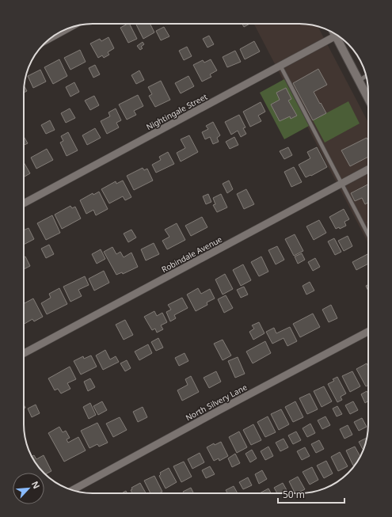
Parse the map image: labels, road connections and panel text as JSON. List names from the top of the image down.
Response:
{
  "streets": {
    "street": ["Nightingale Street", "Robindale Avenue", "North Silvery Lane"]
  },
  "scale_bar": "50 m",
  "north": "top right"
}
